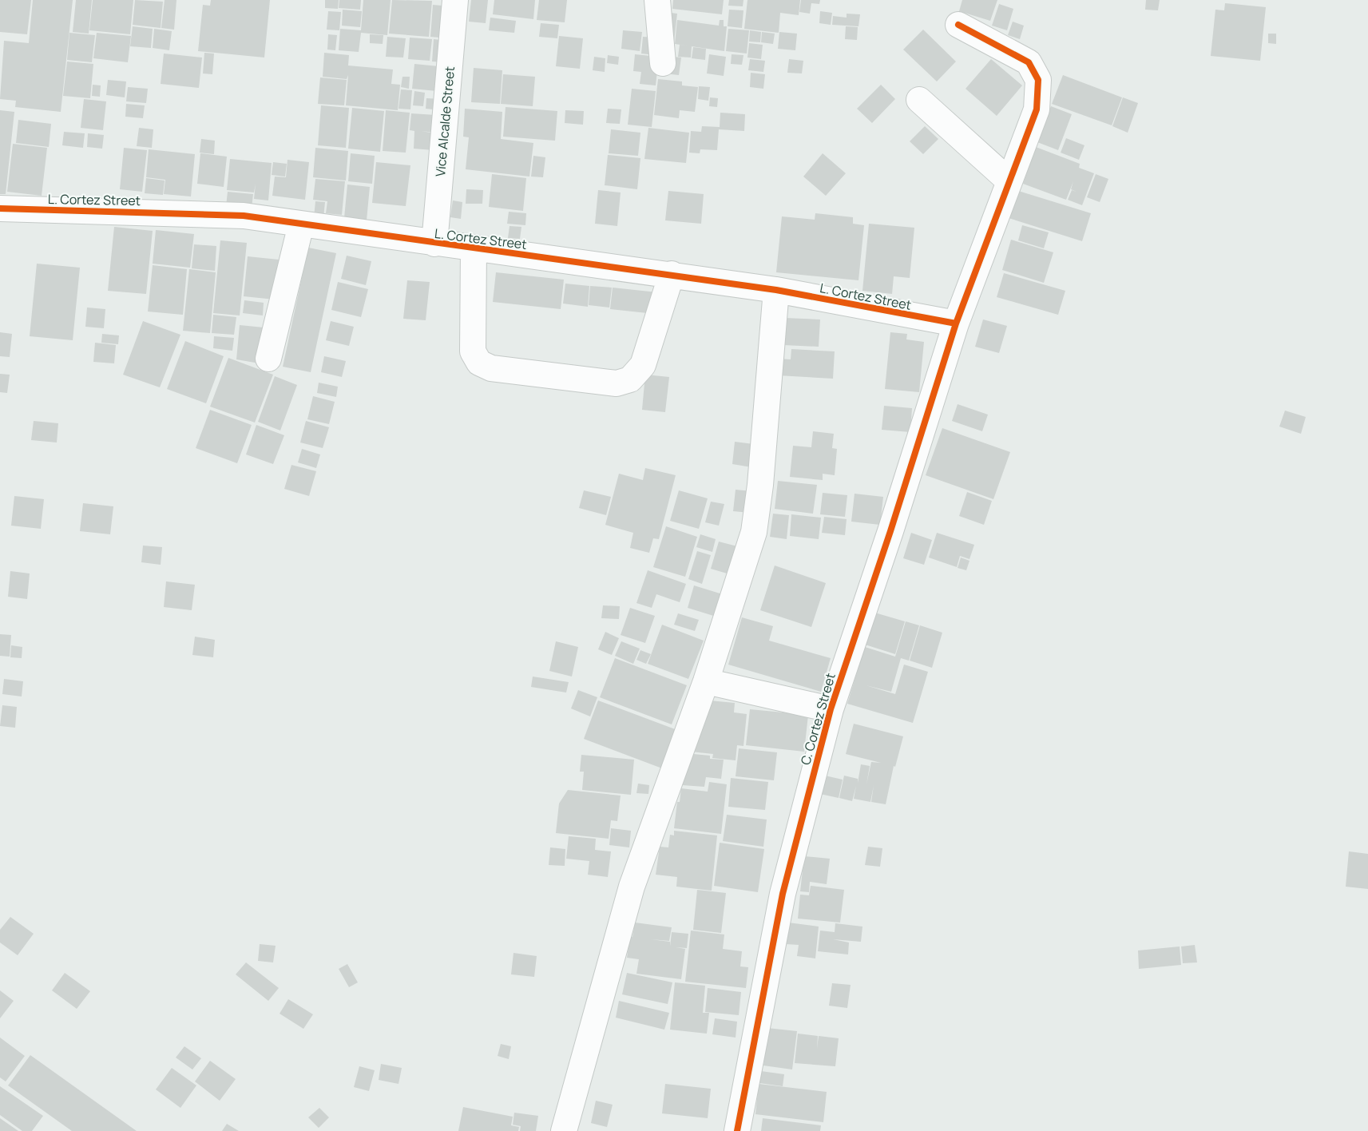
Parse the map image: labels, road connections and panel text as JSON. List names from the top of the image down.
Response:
{
  "streets": {
    "street": ["Vice Alcalde Street", "L. Cortez Street", "C. Cortez Street"]
  },
  "crossings": [
    ["Vice Alcalde Street", "L. Cortez Street"],
    ["L. Cortez Street", "C. Cortez Street"]
  ]
}
